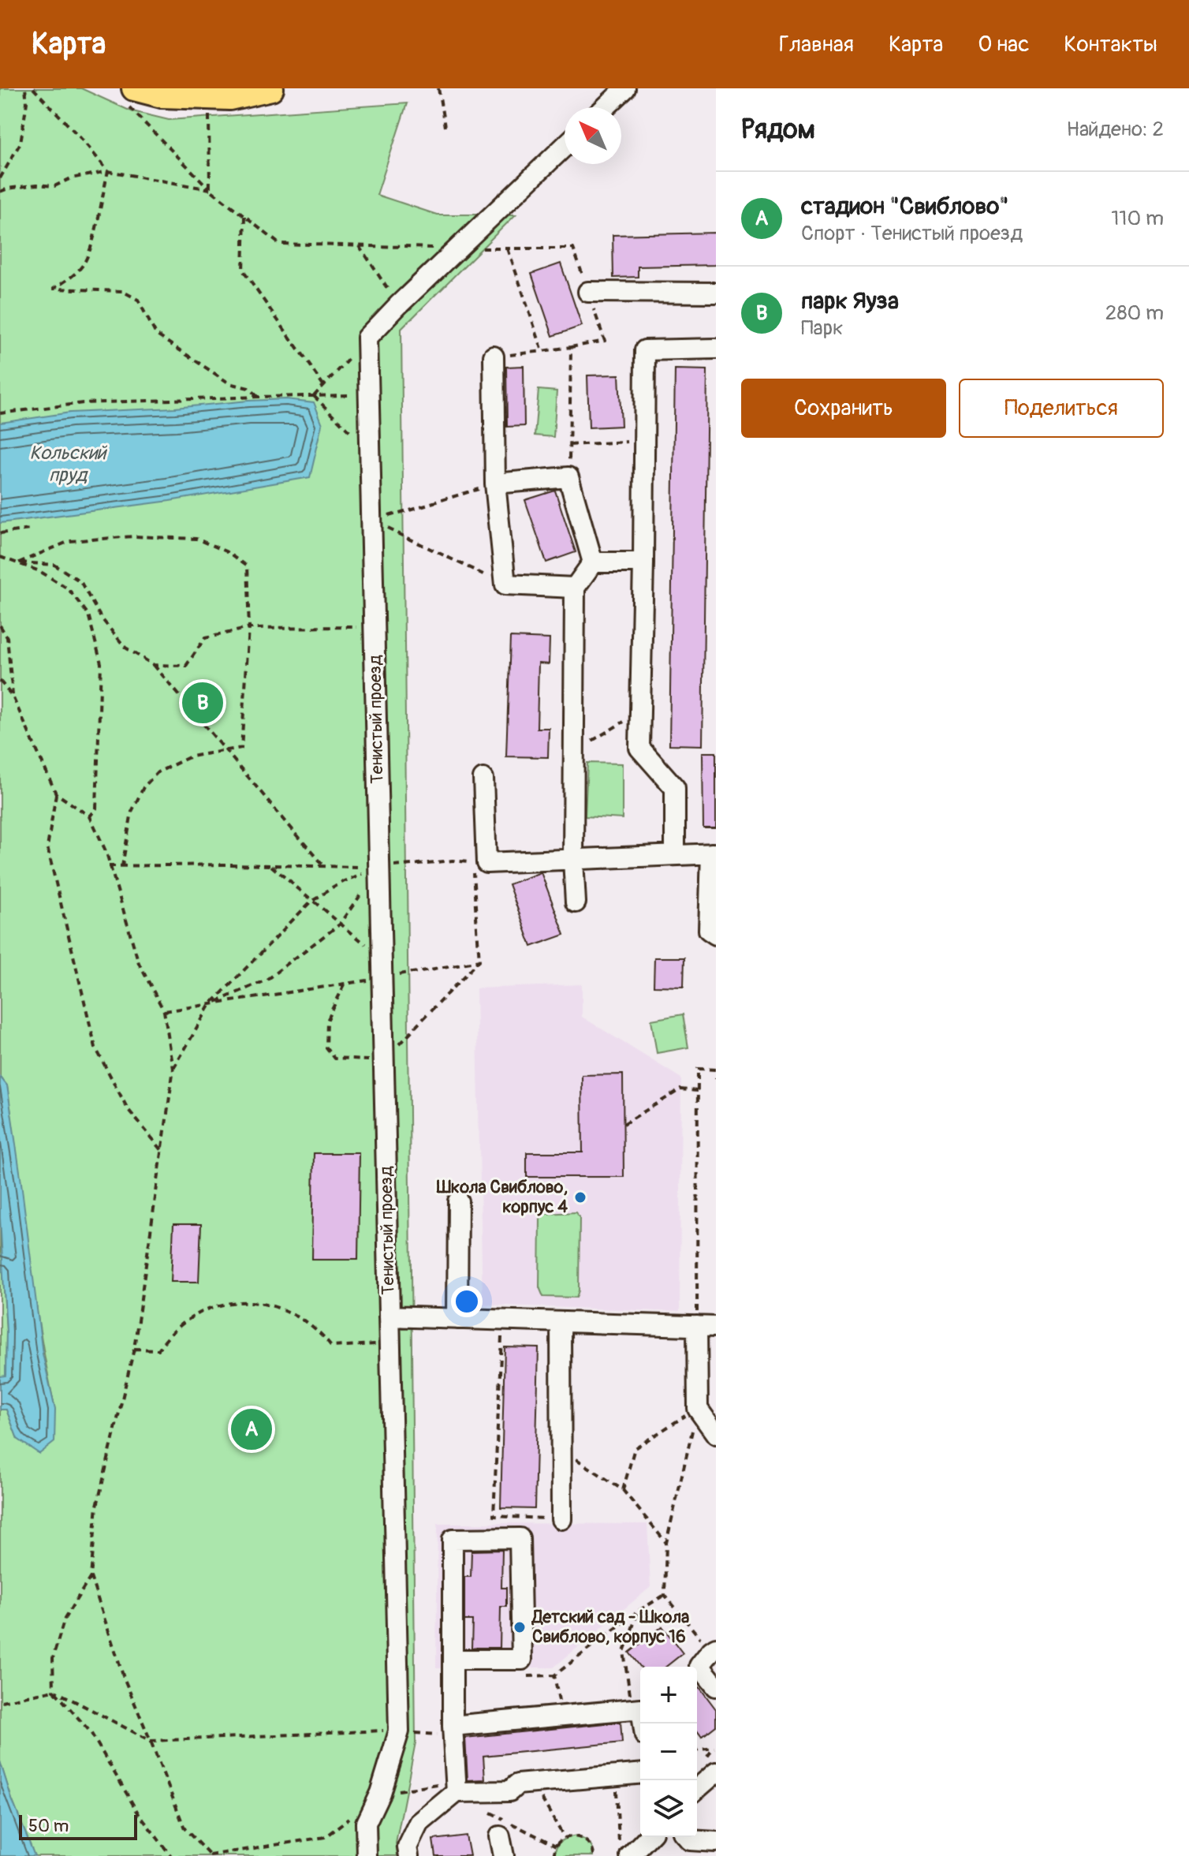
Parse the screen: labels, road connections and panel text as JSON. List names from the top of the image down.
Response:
{
  "streets": {
    "street": ["Тенистый проезд"]
  },
  "water": ["Кольский пруд"],
  "places": ["Школа Свиблово, корпус 4", "Детский сад - Школа Свиблово, корпус 16"],
  "scale_bar": "50 m",
  "north": "top left",
  "page": {
    "header": "Карта",
    "nav": [
      "Главная",
      "Карта",
      "О нас",
      "Контакты"
    ],
    "heading": ["Рядом", "Найдено: 2"],
    "list": [
      {
        "mark": "A",
        "name": "стадион \"Свиблово\"",
        "note": "Спорт · Тенистый проезд",
        "value": "110 m"
      },
      {
        "mark": "B",
        "name": "парк Яуза",
        "note": "Парк",
        "value": "280 m"
      }
    ],
    "buttons": ["Сохранить", "Поделиться"],
    "pins": ["B", "A"],
    "map_buttons": ["+", "−"],
    "scale": "50 m"
  }
}
